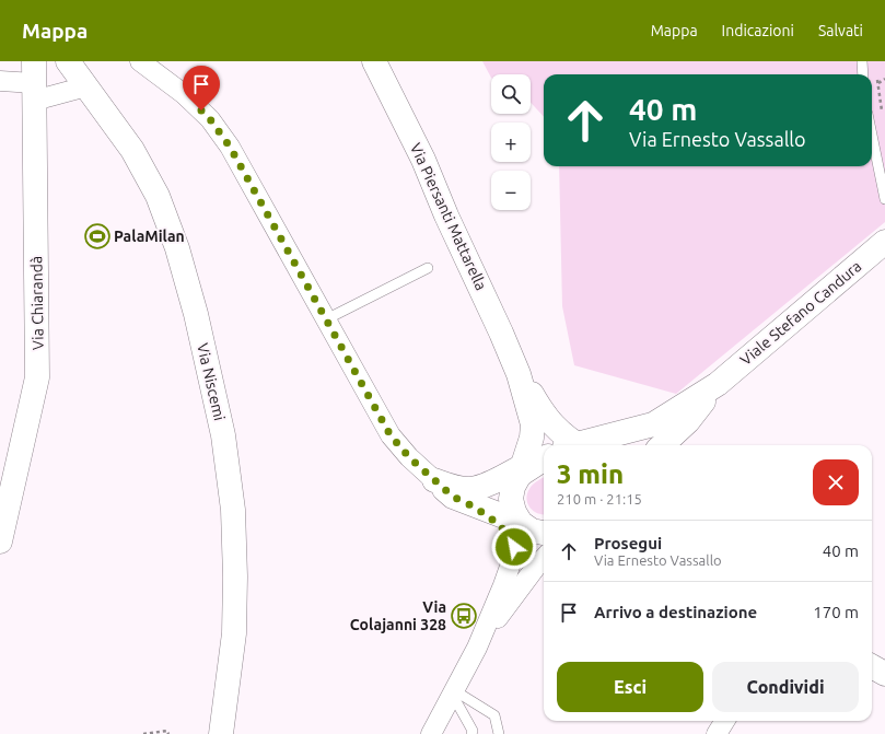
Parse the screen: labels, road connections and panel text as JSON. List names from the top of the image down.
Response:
{
  "streets": {
    "street": [
      "Via Piersanti Mattarella",
      "Via Chiarandà",
      "Viale Stefano Candura",
      "Via Niscemi"
    ]
  },
  "places": {
    "sports": ["PalaMilan"],
    "bus stop": ["Via Colajanni 328"]
  },
  "page": {
    "header": "Mappa",
    "nav": ["Mappa", "Indicazioni", "Salvati"],
    "map_buttons": ["+", "−"],
    "turn": ["40 m", "Via Ernesto Vassallo"],
    "heading": ["3 min", "210 m · 21:15"],
    "list": [
      {
        "name": "Prosegui",
        "note": "Via Ernesto Vassallo",
        "value": "40 m"
      },
      {
        "name": "Arrivo a destinazione",
        "value": "170 m"
      }
    ],
    "buttons": ["Esci", "Condividi"]
  }
}
